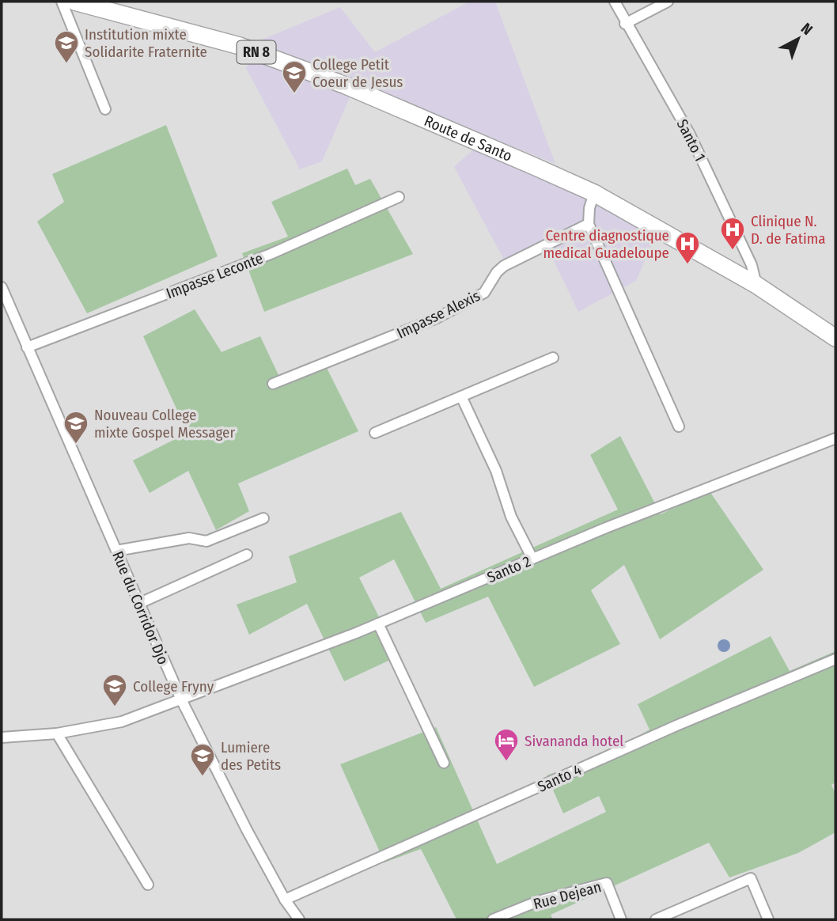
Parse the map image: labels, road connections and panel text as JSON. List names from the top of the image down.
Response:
{
  "streets": {
    "main road": ["RN 8", "Route de Santo"],
    "street": [
      "Santo 1",
      "Impasse Leconte",
      "Impasse Alexis",
      "Santo 2",
      "Rue du Corridor Djo",
      "Santo 4",
      "Rue Dejean"
    ]
  },
  "crossings": [
    ["Route de Santo", "Santo 1"],
    ["Impasse Leconte", "Rue du Corridor Djo"],
    ["Santo 2", "Rue du Corridor Djo"],
    ["Rue du Corridor Djo", "Santo 4"]
  ],
  "places": {
    "school or university": [
      "Institution mixte Solidarite Fraternite",
      "College Petit Coeur de Jesus",
      "Nouveau College mixte Gospel Messager",
      "College Fryny",
      "Lumiere des Petits"
    ],
    "hospital": ["Clinique N. D. de Fatima", "Centre diagnostique medical Guadeloupe"],
    "hotel": ["Sivananda hotel"]
  },
  "north": "top right"
}
